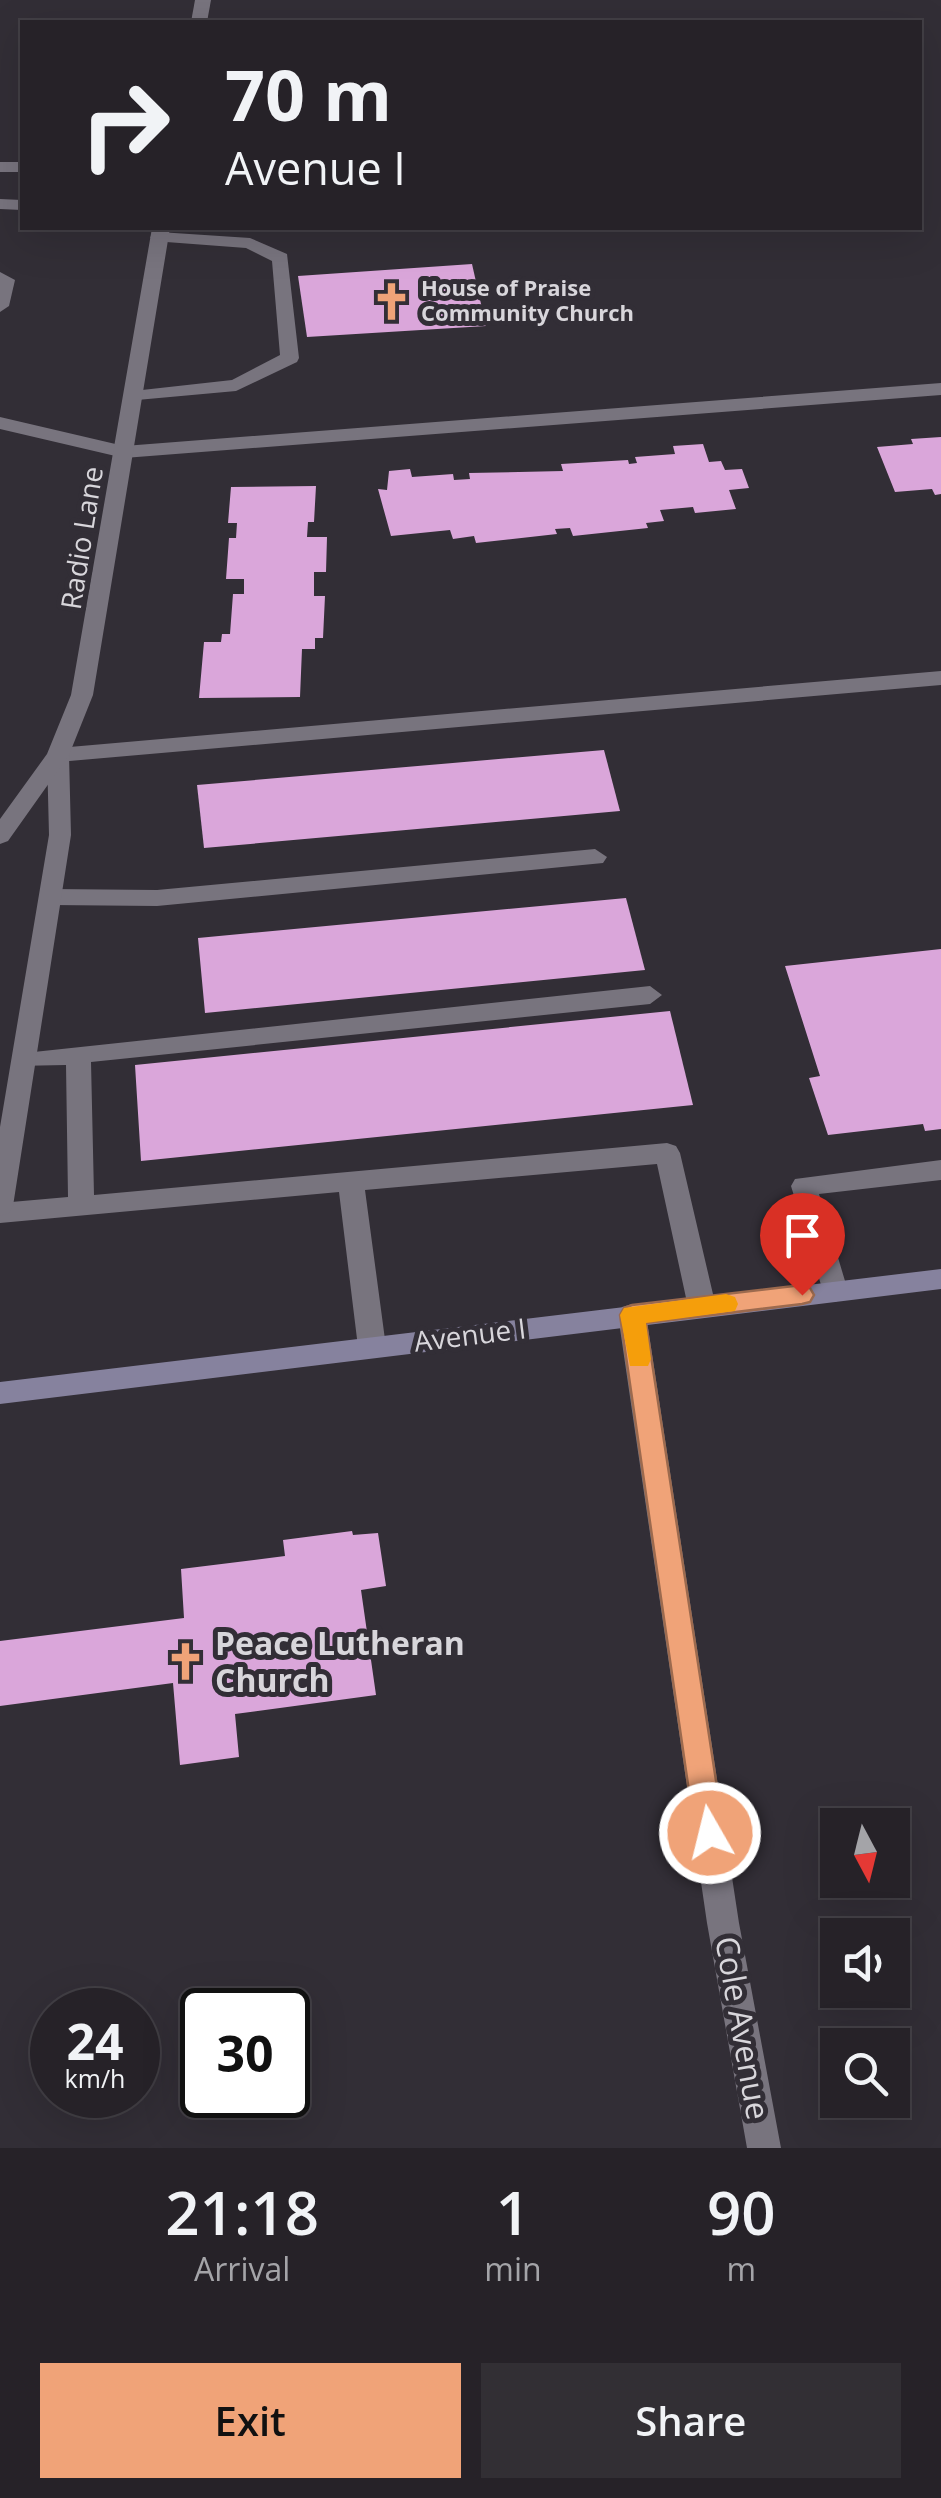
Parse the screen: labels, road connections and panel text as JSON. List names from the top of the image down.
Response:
{
  "streets": {
    "main road": ["Avenue I"],
    "street": ["Radio Lane", "Cole Avenue"]
  },
  "crossings": [
    ["Avenue I", "Cole Avenue"]
  ],
  "places": {
    "church": ["House of Praise Community Church", "Peace Lutheran Church"]
  },
  "north": "bottom",
  "page": {
    "turn": ["70 m", "Avenue I"],
    "speed": "24 km/h",
    "limit": "30",
    "eta": [
      "21:18",
      "Arrival",
      "1",
      "min",
      "90",
      "m"
    ],
    "buttons": ["Exit", "Share"]
  }
}
